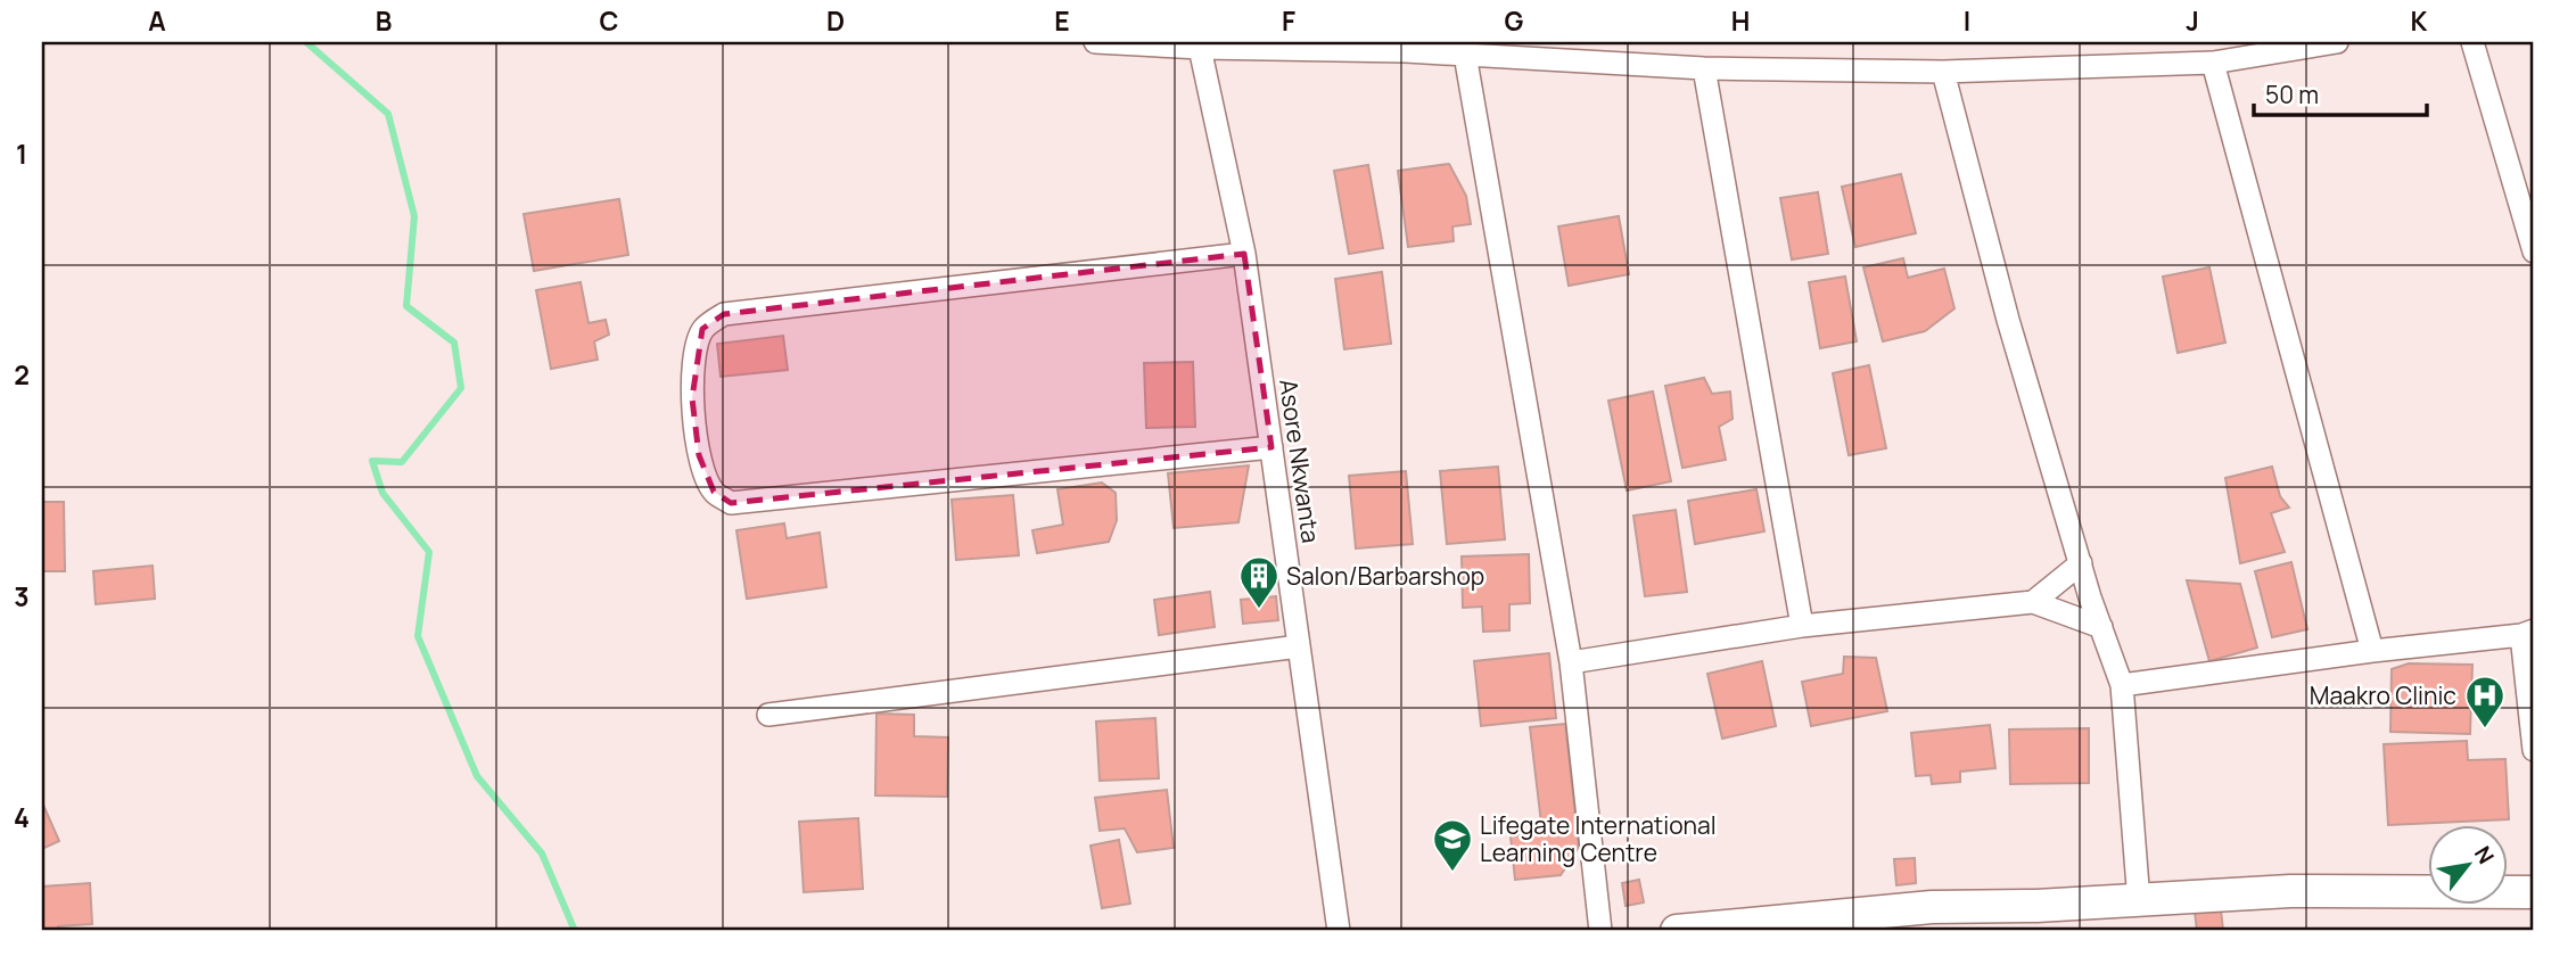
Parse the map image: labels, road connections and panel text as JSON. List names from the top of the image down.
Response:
{
  "streets": {
    "street": ["Asore Nkwanta"]
  },
  "places": {
    "building": ["Salon/Barbarshop"],
    "hospital": ["Maakro Clinic"],
    "school or university": ["Lifegate International Learning Centre"]
  },
  "scale_bar": "50 m",
  "north": "top right",
  "grid": {
    "columns": [
      "A",
      "B",
      "C",
      "D",
      "E",
      "F",
      "G",
      "H",
      "I",
      "J",
      "K"
    ],
    "rows": [
      "1",
      "2",
      "3",
      "4"
    ]
  }
}
